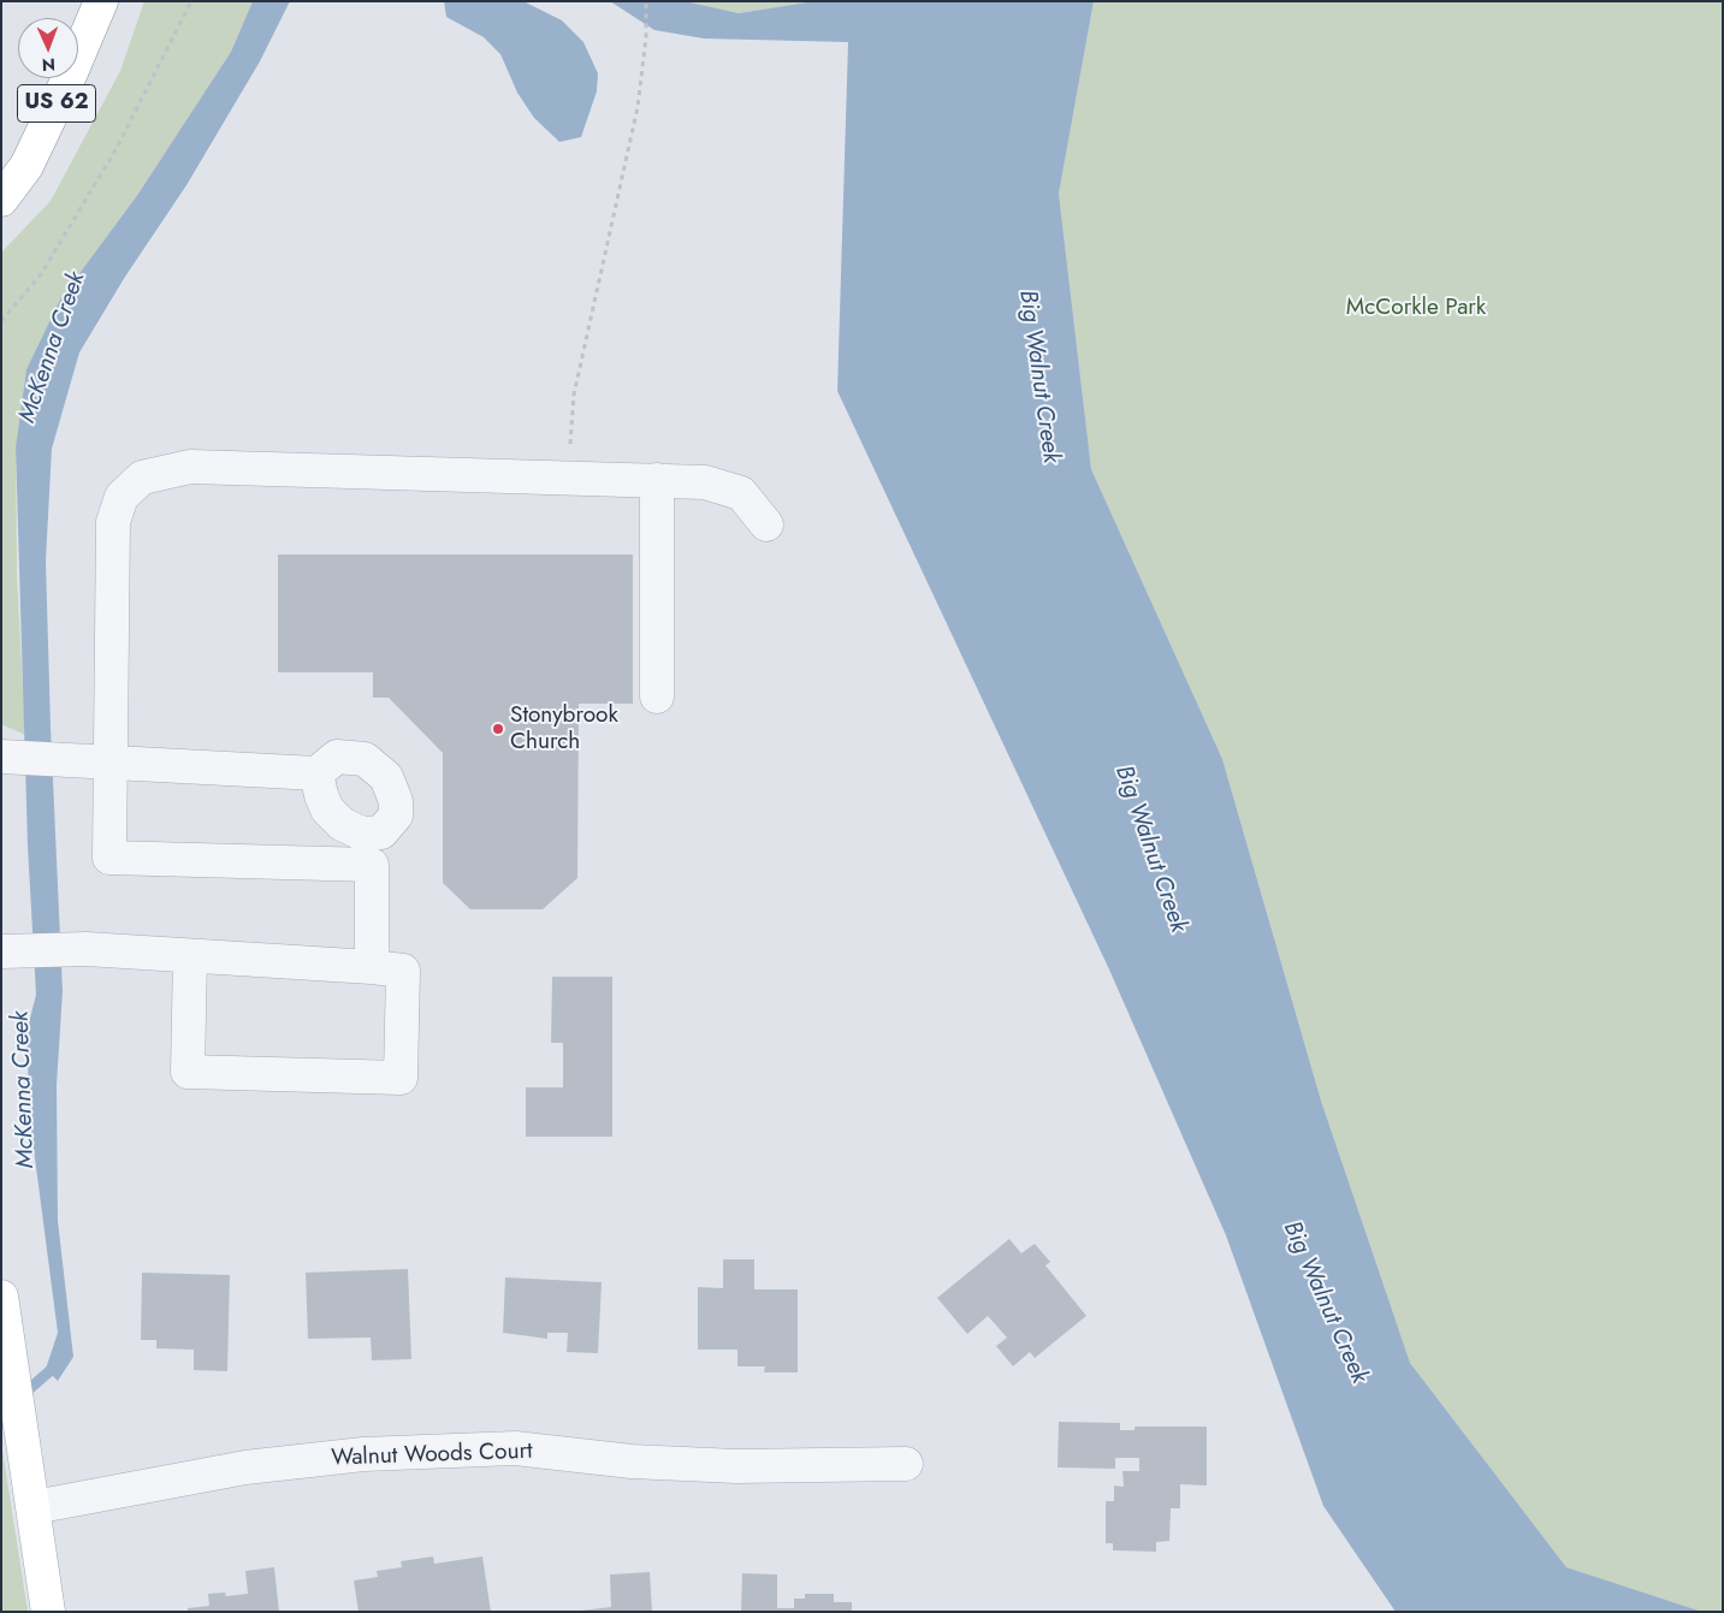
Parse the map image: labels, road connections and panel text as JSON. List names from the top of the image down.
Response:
{
  "streets": {
    "main road": ["US 62"],
    "street": ["Walnut Woods Court"]
  },
  "water": ["McKenna Creek", "Big Walnut Creek"],
  "parks": ["McCorkle Park"],
  "places": ["Stonybrook Church"],
  "north": "bottom"
}
